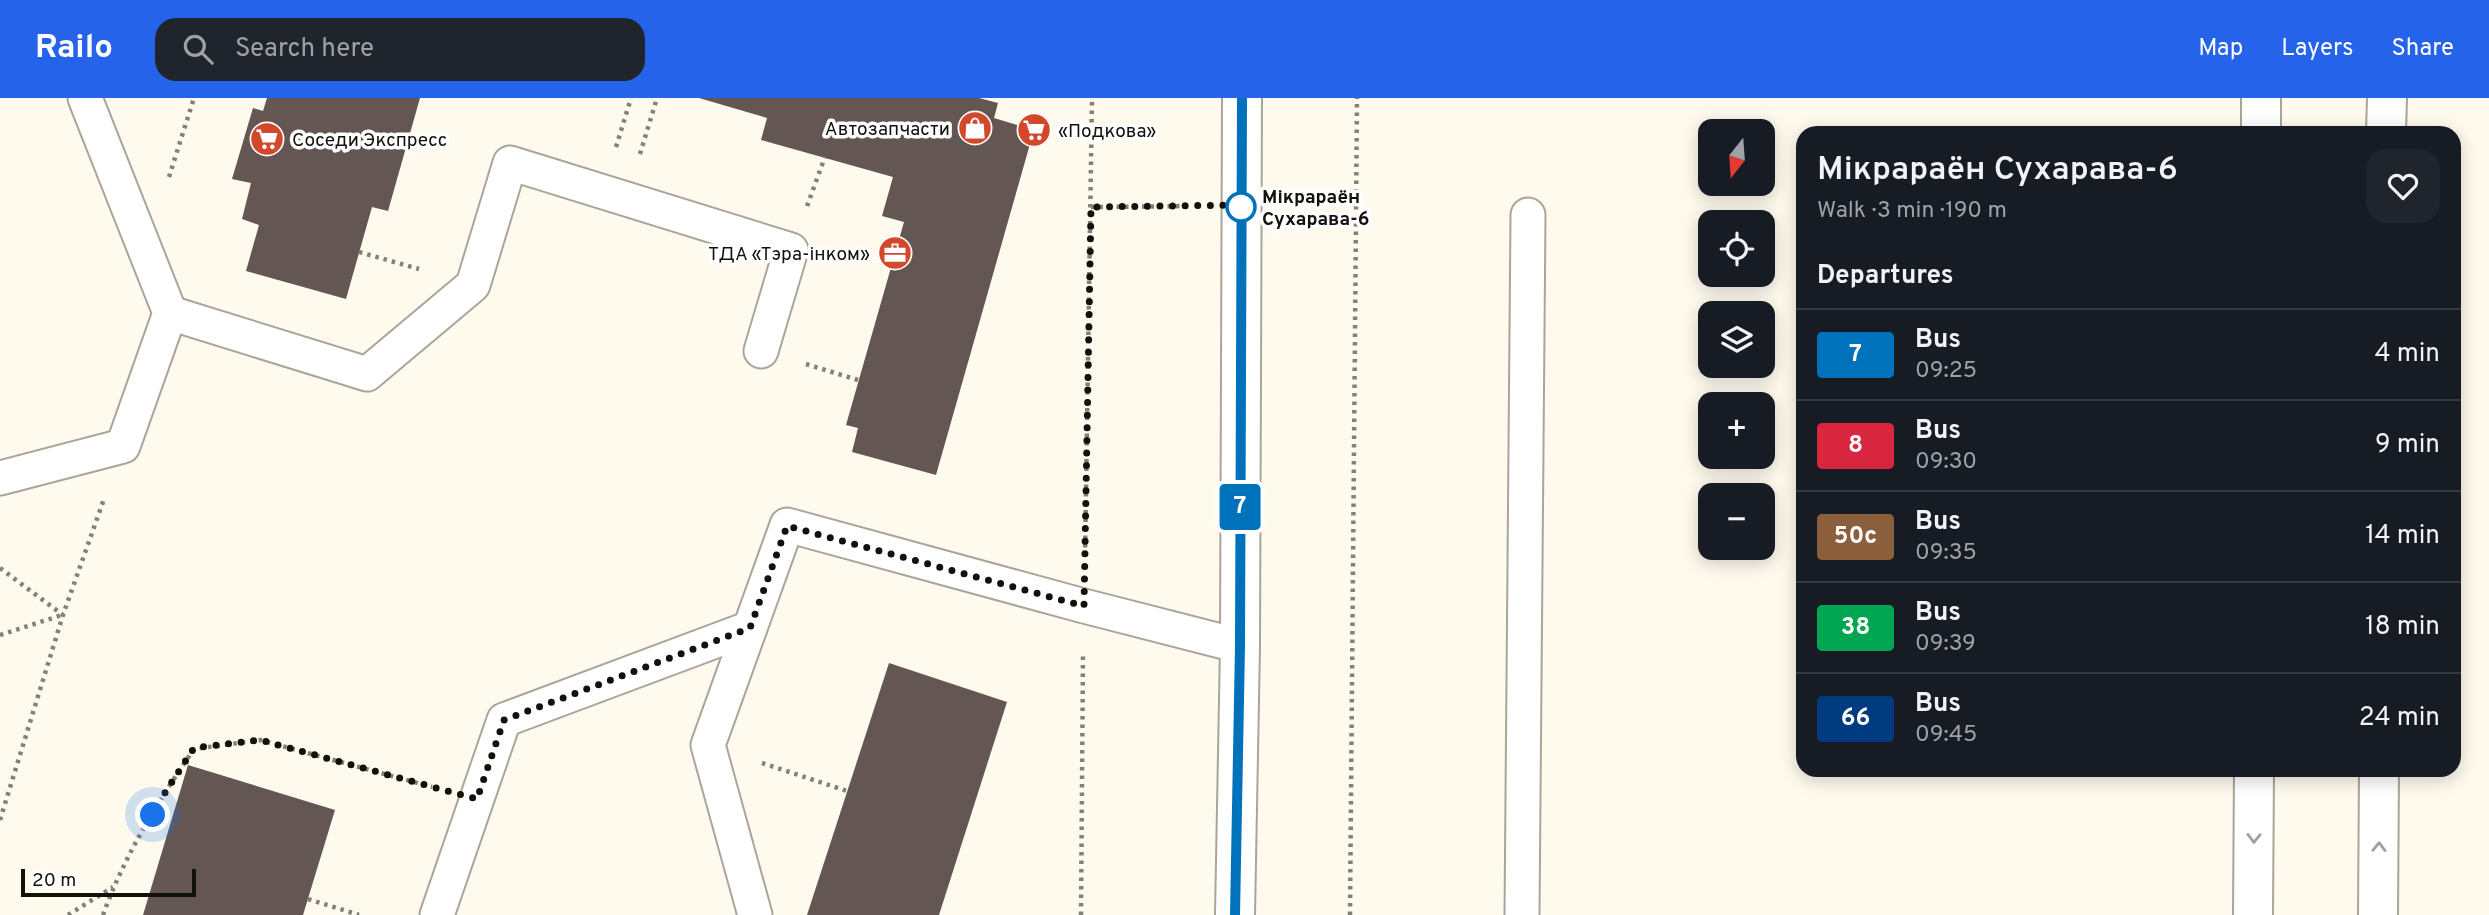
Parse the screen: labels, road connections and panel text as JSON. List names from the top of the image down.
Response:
{
  "places": {
    "shop": ["Автозапчасти"],
    "supermarket": ["«Подкова»", "Соседи Экспресс"],
    "other": ["Мікрараён Сухарава-6"],
    "office": ["ТДА «Тэра-інком»"]
  },
  "lines": ["bus line 7"],
  "scale_bar": "20 m",
  "north": "bottom",
  "page": {
    "header": "Railo",
    "search": "Search here",
    "nav": ["Map", "Layers", "Share"],
    "on_map": "7",
    "map_buttons": ["+", "−"],
    "heading": [
      ["Мікрараён Сухарава-6", "Walk · 3 min · 190 m"],
      "Departures"
    ],
    "list": [
      {
        "mark": "7",
        "name": "Bus",
        "note": "09:25",
        "value": "4 min"
      },
      {
        "mark": "8",
        "name": "Bus",
        "note": "09:30",
        "value": "9 min"
      },
      {
        "mark": "50с",
        "name": "Bus",
        "note": "09:35",
        "value": "14 min"
      },
      {
        "mark": "38",
        "name": "Bus",
        "note": "09:39",
        "value": "18 min"
      },
      {
        "mark": "66",
        "name": "Bus",
        "note": "09:45",
        "value": "24 min"
      }
    ],
    "scale": "20 m"
  }
}
